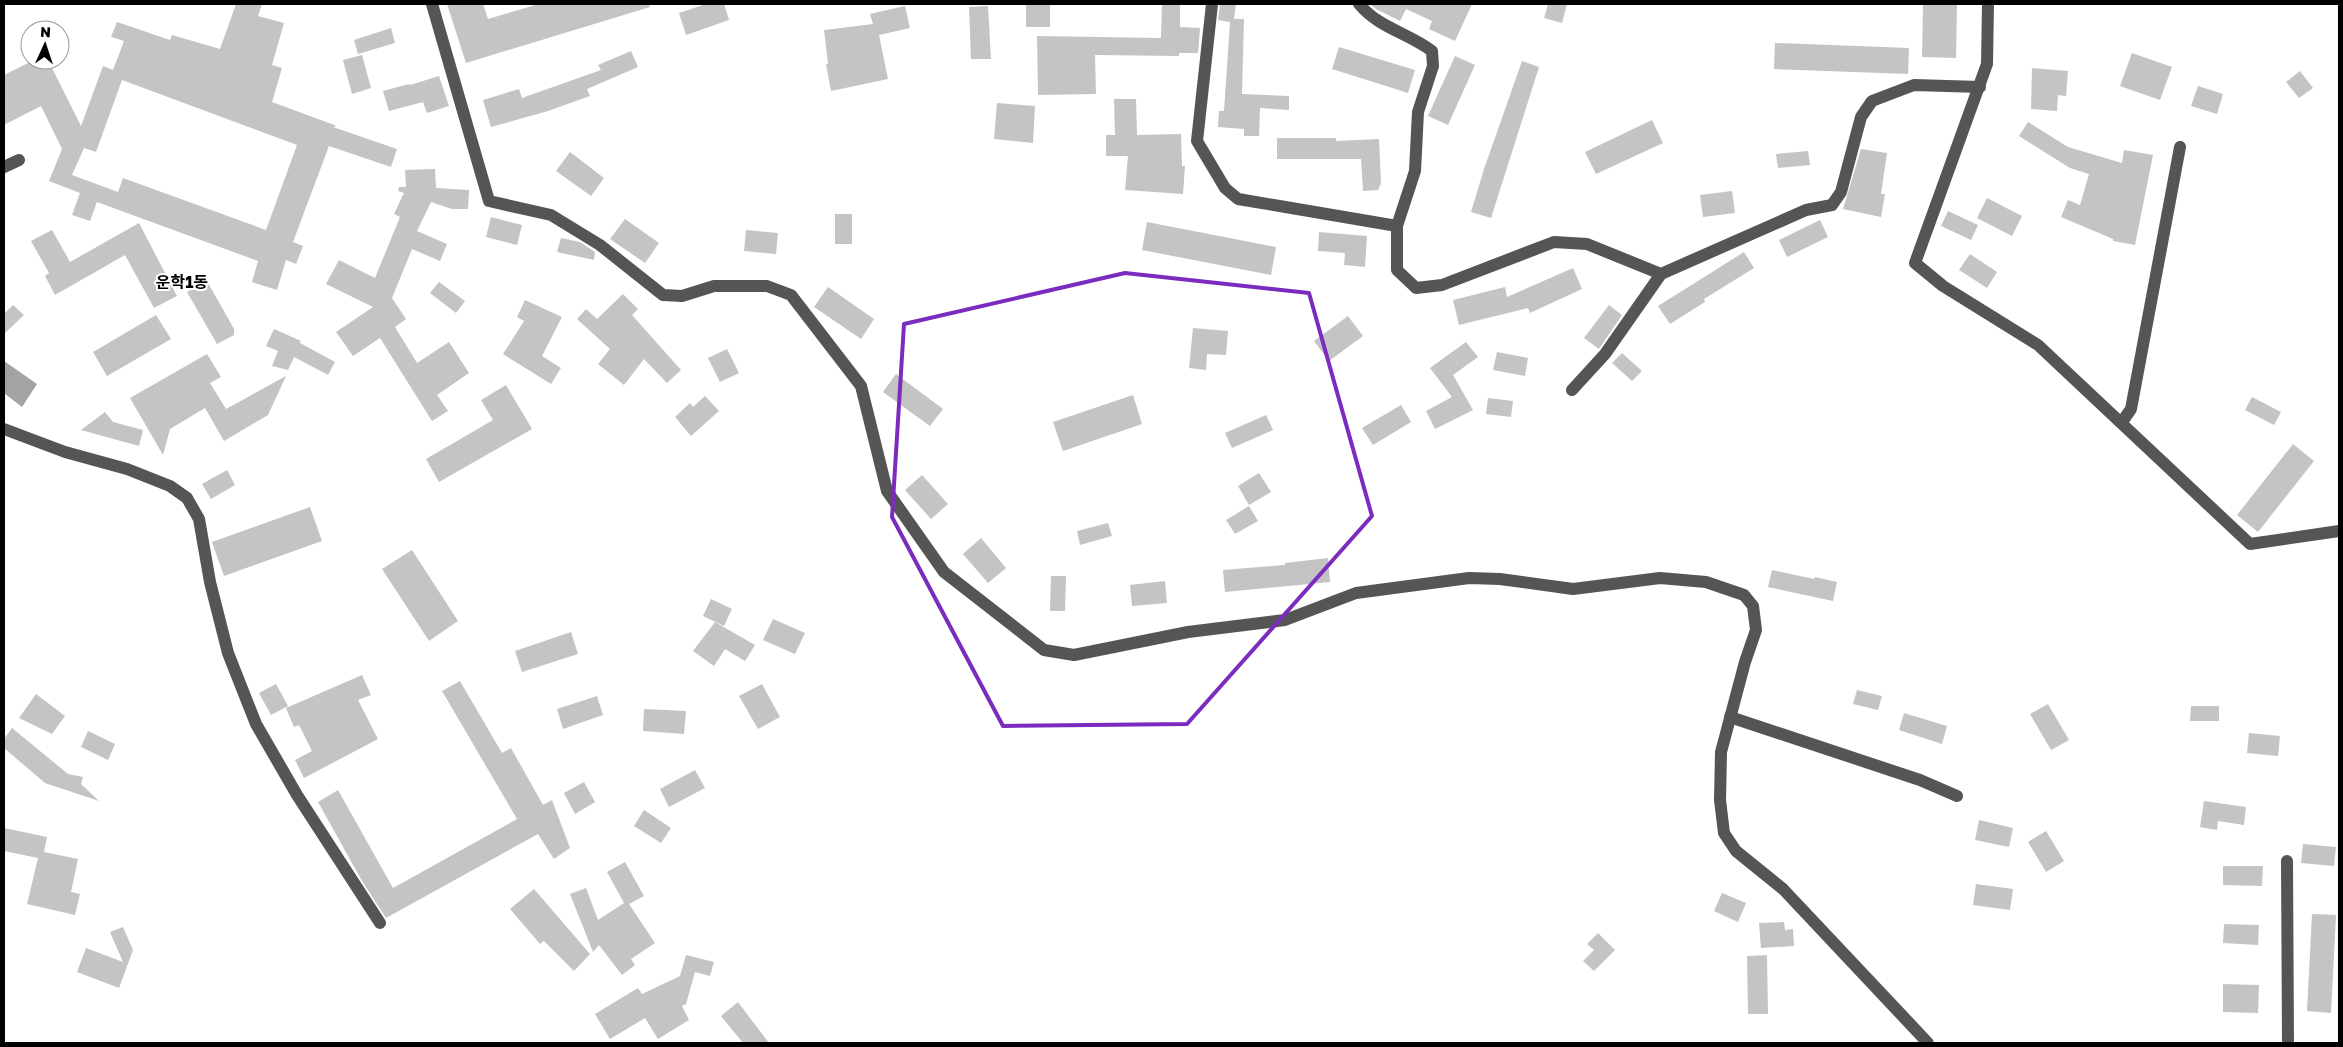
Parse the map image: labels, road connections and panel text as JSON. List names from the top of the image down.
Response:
{
  "districts": ["운학1동"],
  "north": "top"
}
